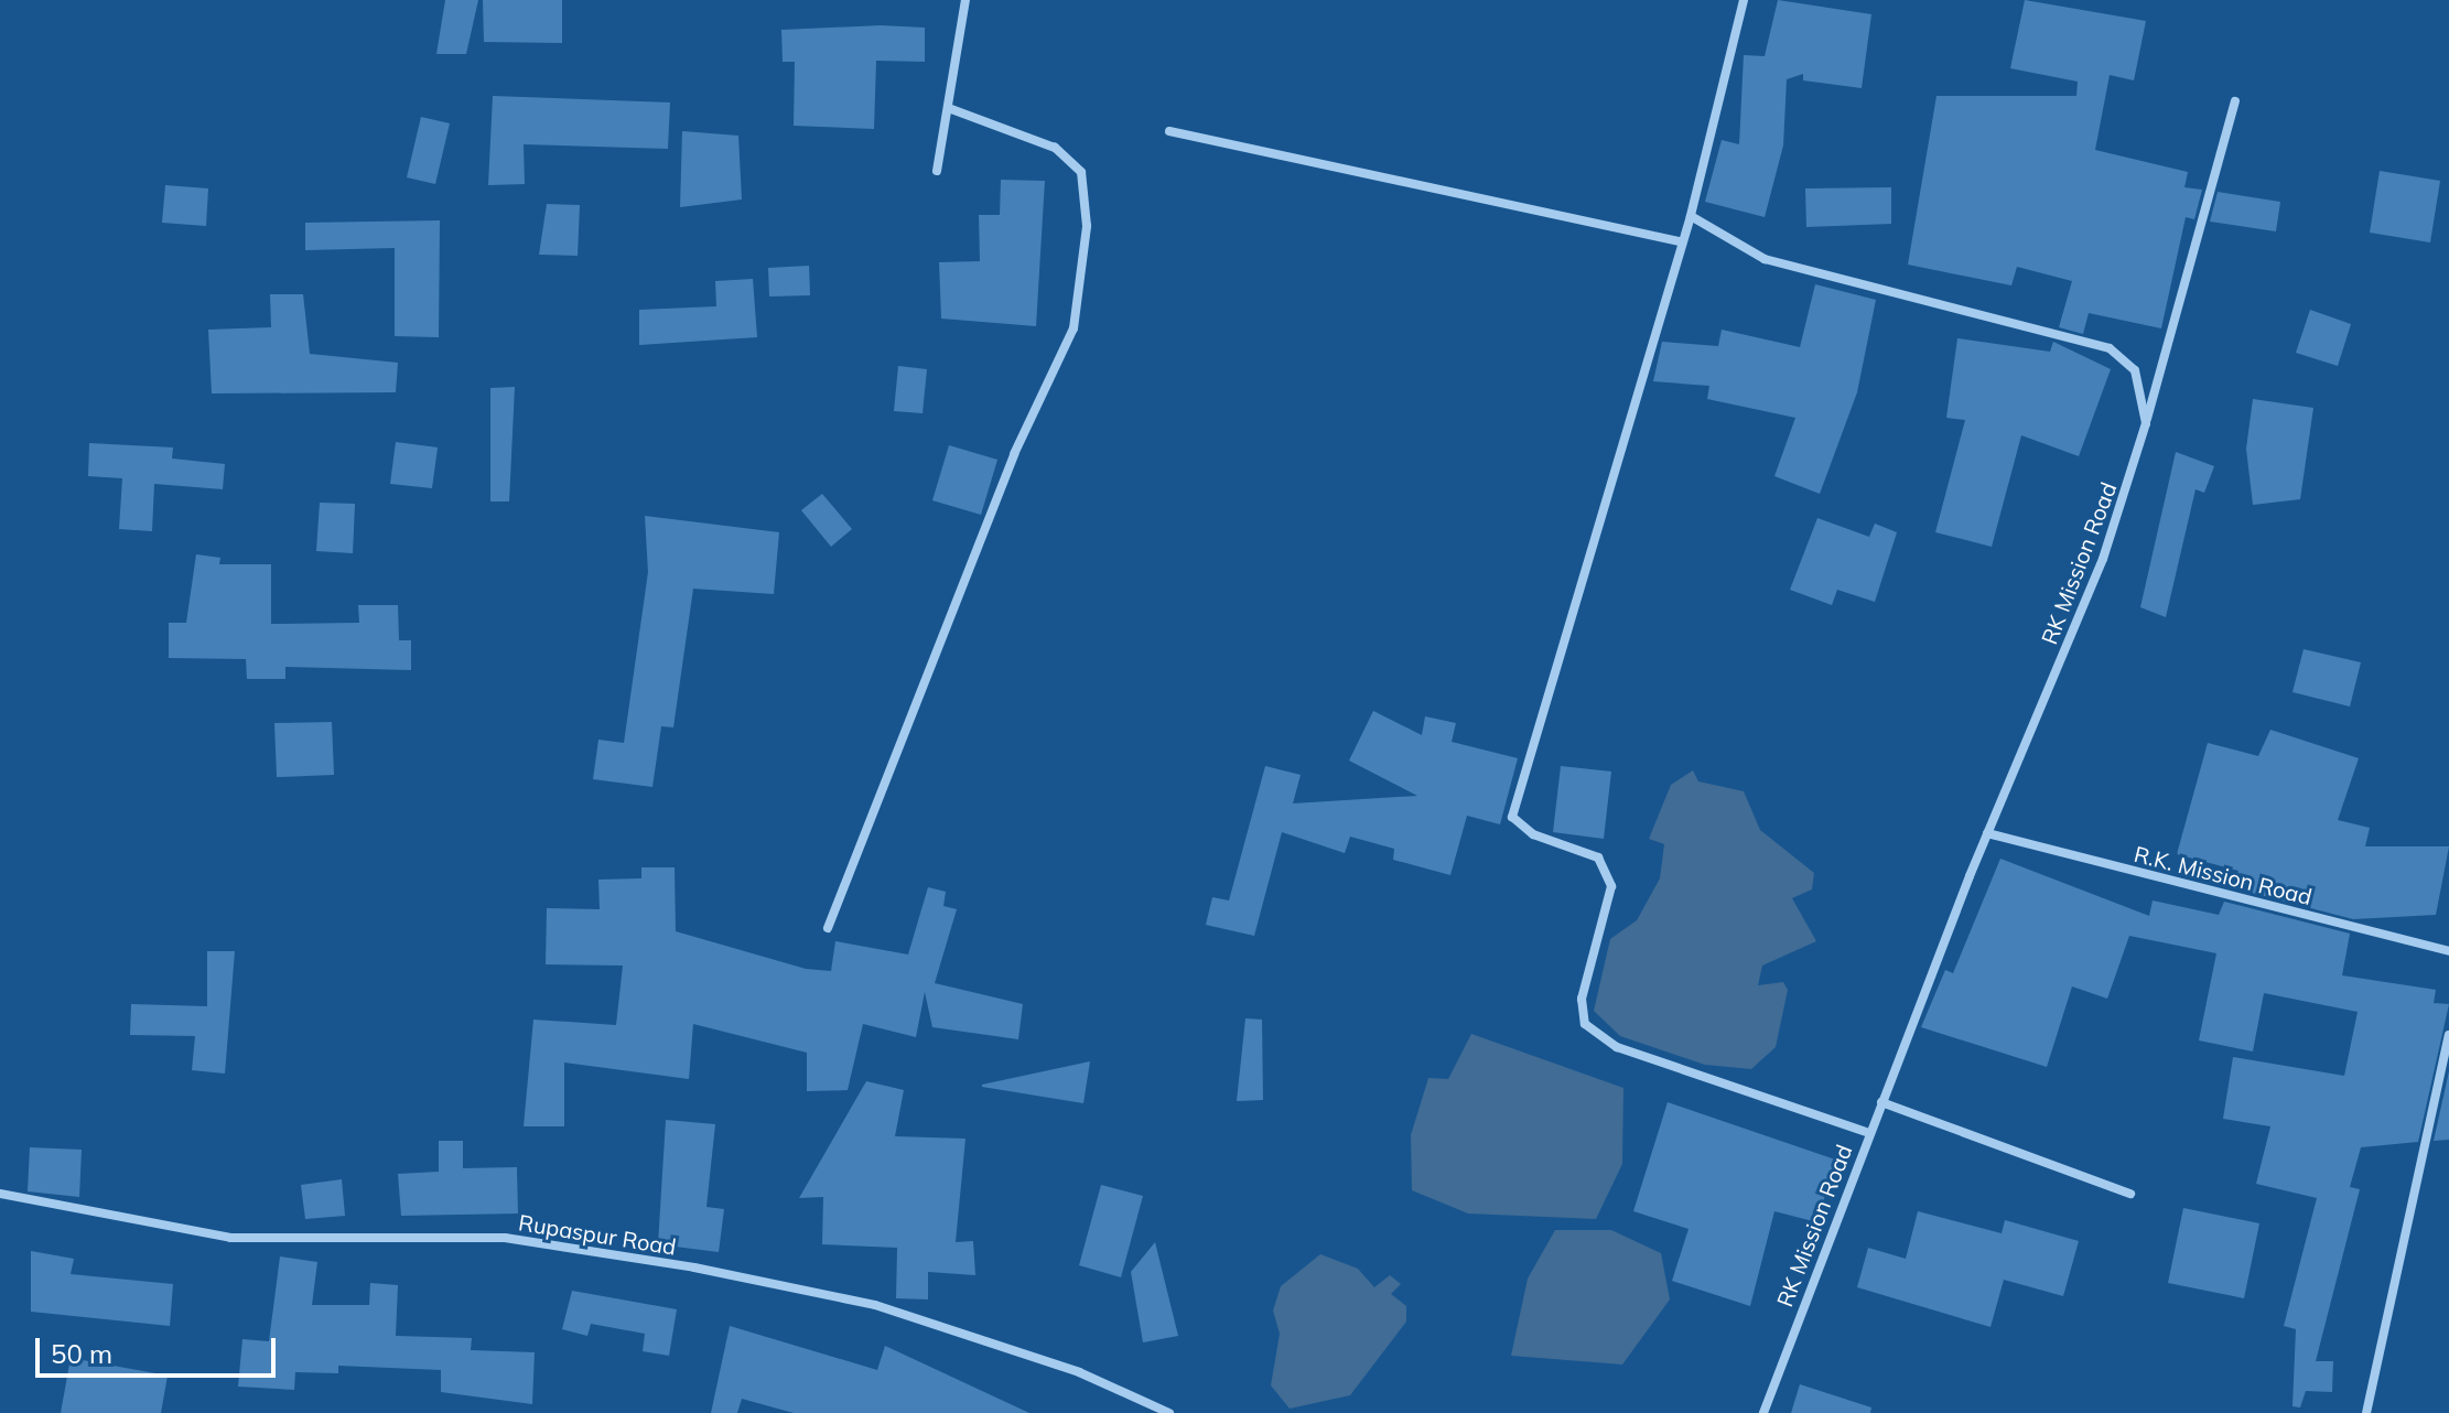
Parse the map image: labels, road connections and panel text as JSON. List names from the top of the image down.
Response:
{
  "streets": {
    "street": ["RK Mission Road", "R.K. Mission Road", "Rupaspur Road"]
  },
  "crossings": [
    ["RK Mission Road", "R.K. Mission Road"]
  ],
  "scale_bar": "50 m"
}
